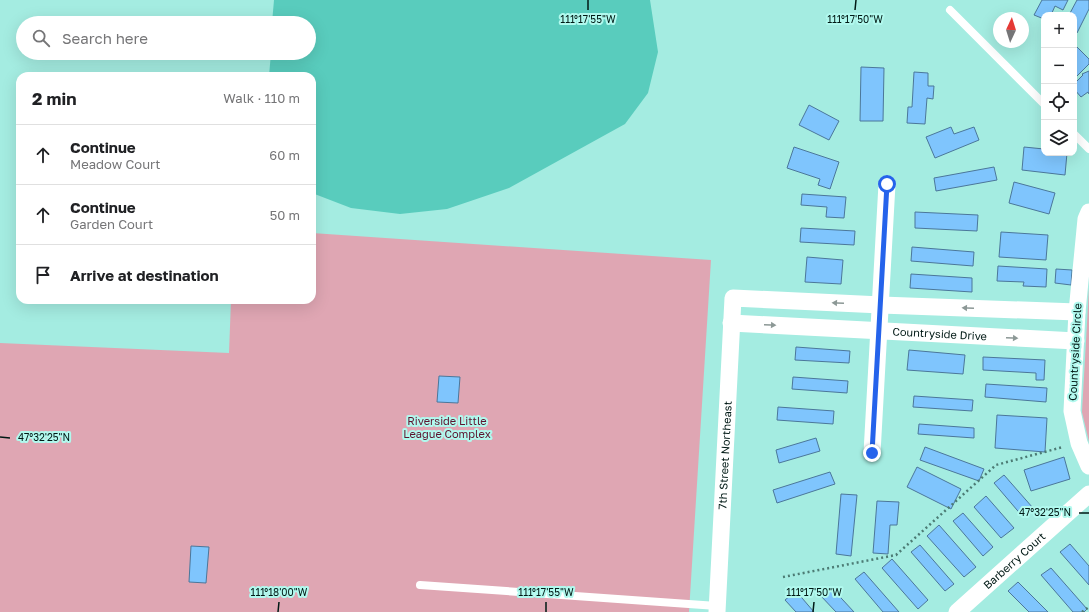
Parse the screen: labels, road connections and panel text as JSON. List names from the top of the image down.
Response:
{
  "streets": {
    "street": [
      "Countryside Drive",
      "Countryside Circle",
      "7th Street Northeast",
      "Barberry Court"
    ]
  },
  "crossings": [
    ["Countryside Drive", "Countryside Circle"],
    ["Countryside Drive", "7th Street Northeast"]
  ],
  "parks": ["Riverside Little League Complex"],
  "north": "top",
  "page": {
    "map_buttons": ["+", "−"],
    "search": "Search here",
    "heading": ["2 min", "Walk · 110 m"],
    "list": [
      ["Continue", "Meadow Court", "60 m"],
      ["Continue", "Garden Court", "50 m"],
      "Arrive at destination"
    ]
  },
  "coordinates": [
    "111°17'55\"W",
    "111°17'50\"W",
    "47°32'25\"N",
    "111°18'00\"W"
  ]
}
